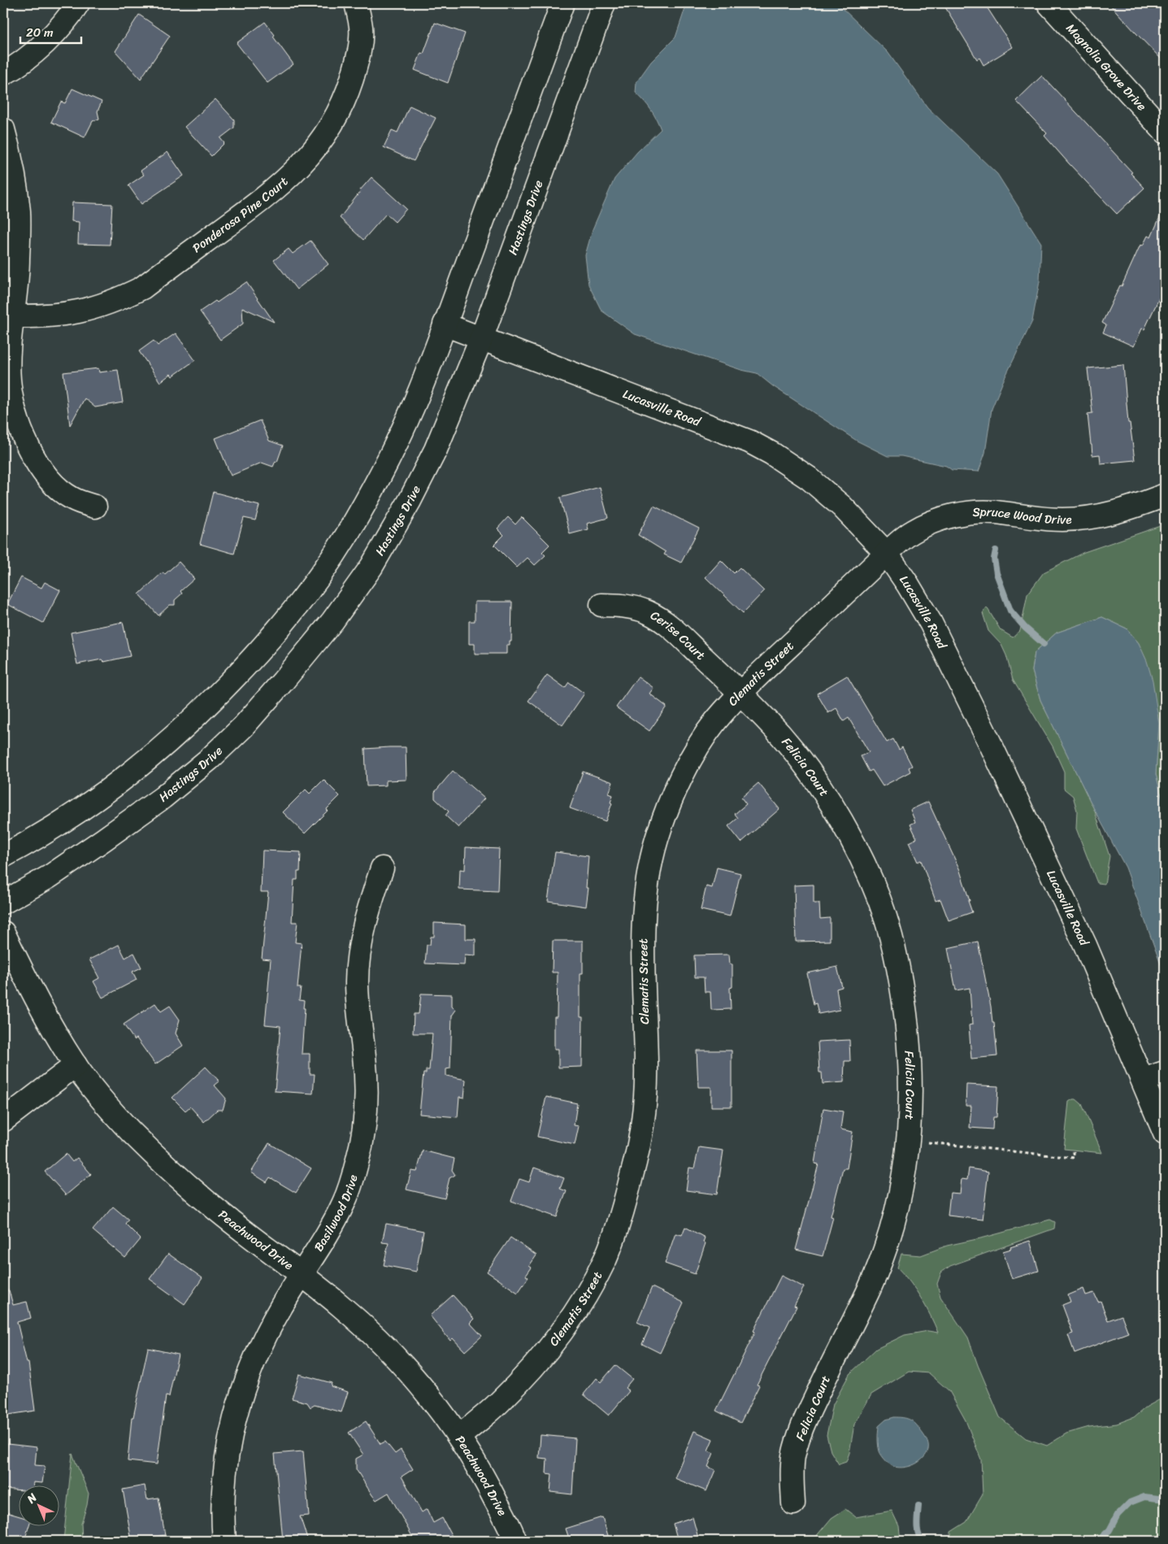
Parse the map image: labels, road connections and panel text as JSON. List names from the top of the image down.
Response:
{
  "streets": {
    "street": [
      "Magnolia Grove Drive",
      "Ponderosa Pine Court",
      "Hastings Drive",
      "Lucasville Road",
      "Spruce Wood Drive",
      "Cerise Court",
      "Clematis Street",
      "Felicia Court",
      "Basilwood Drive",
      "Peachwood Drive"
    ]
  },
  "crossings": [
    ["Hastings Drive", "Lucasville Road"],
    ["Lucasville Road", "Spruce Wood Drive"],
    ["Lucasville Road", "Clematis Street"],
    ["Spruce Wood Drive", "Clematis Street"],
    ["Cerise Court", "Clematis Street"],
    ["Cerise Court", "Felicia Court"],
    ["Clematis Street", "Felicia Court"],
    ["Clematis Street", "Peachwood Drive"],
    ["Basilwood Drive", "Peachwood Drive"]
  ],
  "scale_bar": "20 m",
  "north": "top left"
}
